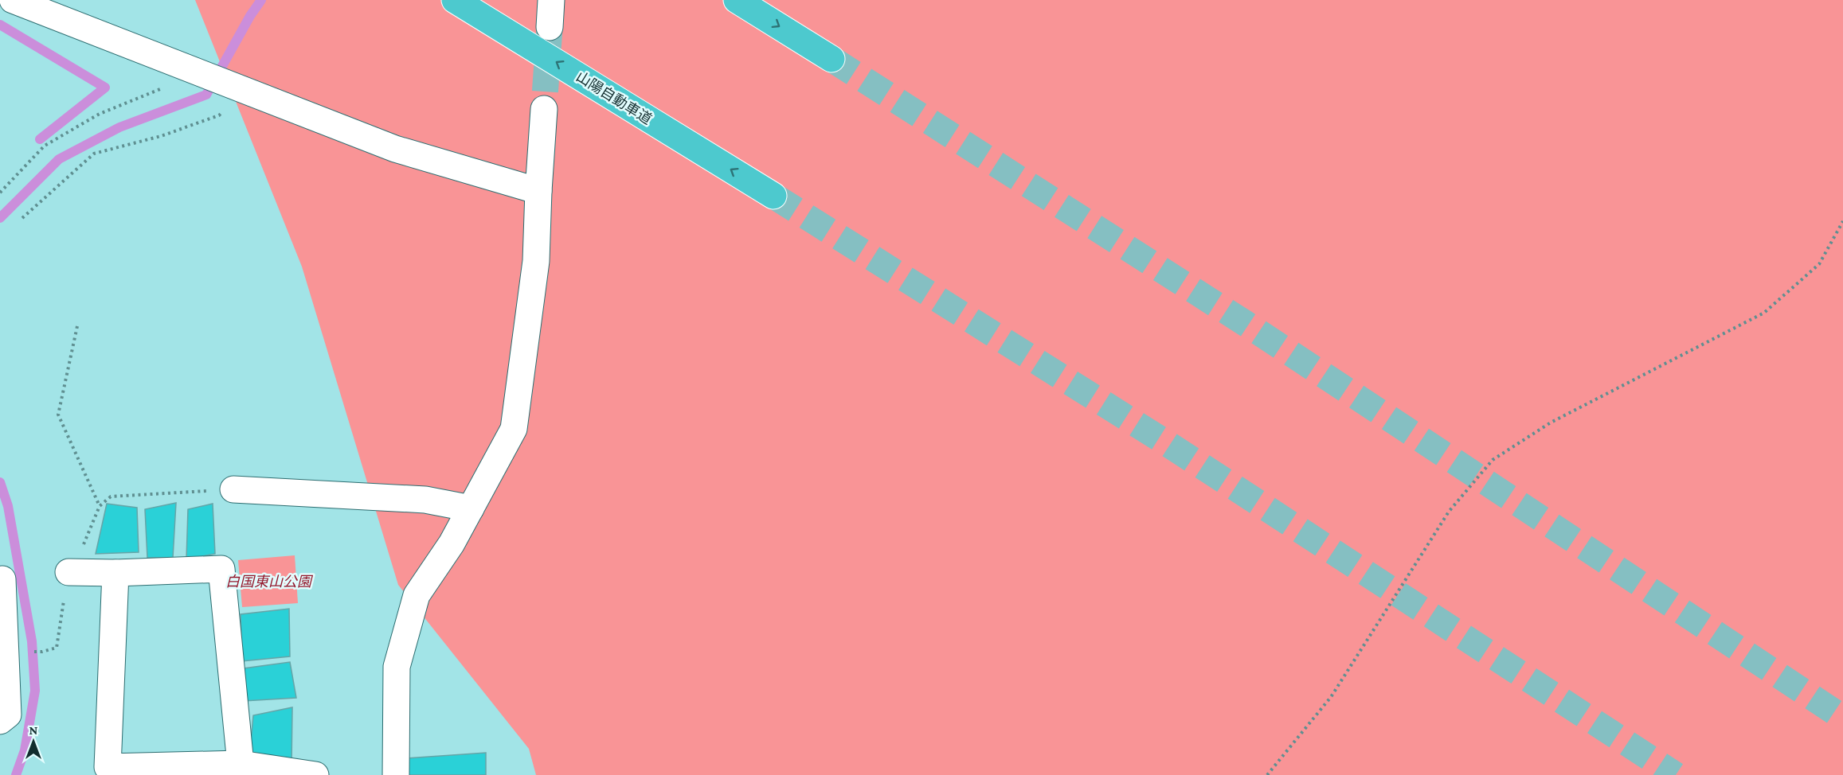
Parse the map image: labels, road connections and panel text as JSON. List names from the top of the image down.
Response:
{
  "streets": {
    "highway": ["山陽自動車道"]
  },
  "one_way": ["山陽自動車道"],
  "parks": ["白国東山公園"],
  "north": "top"
}
